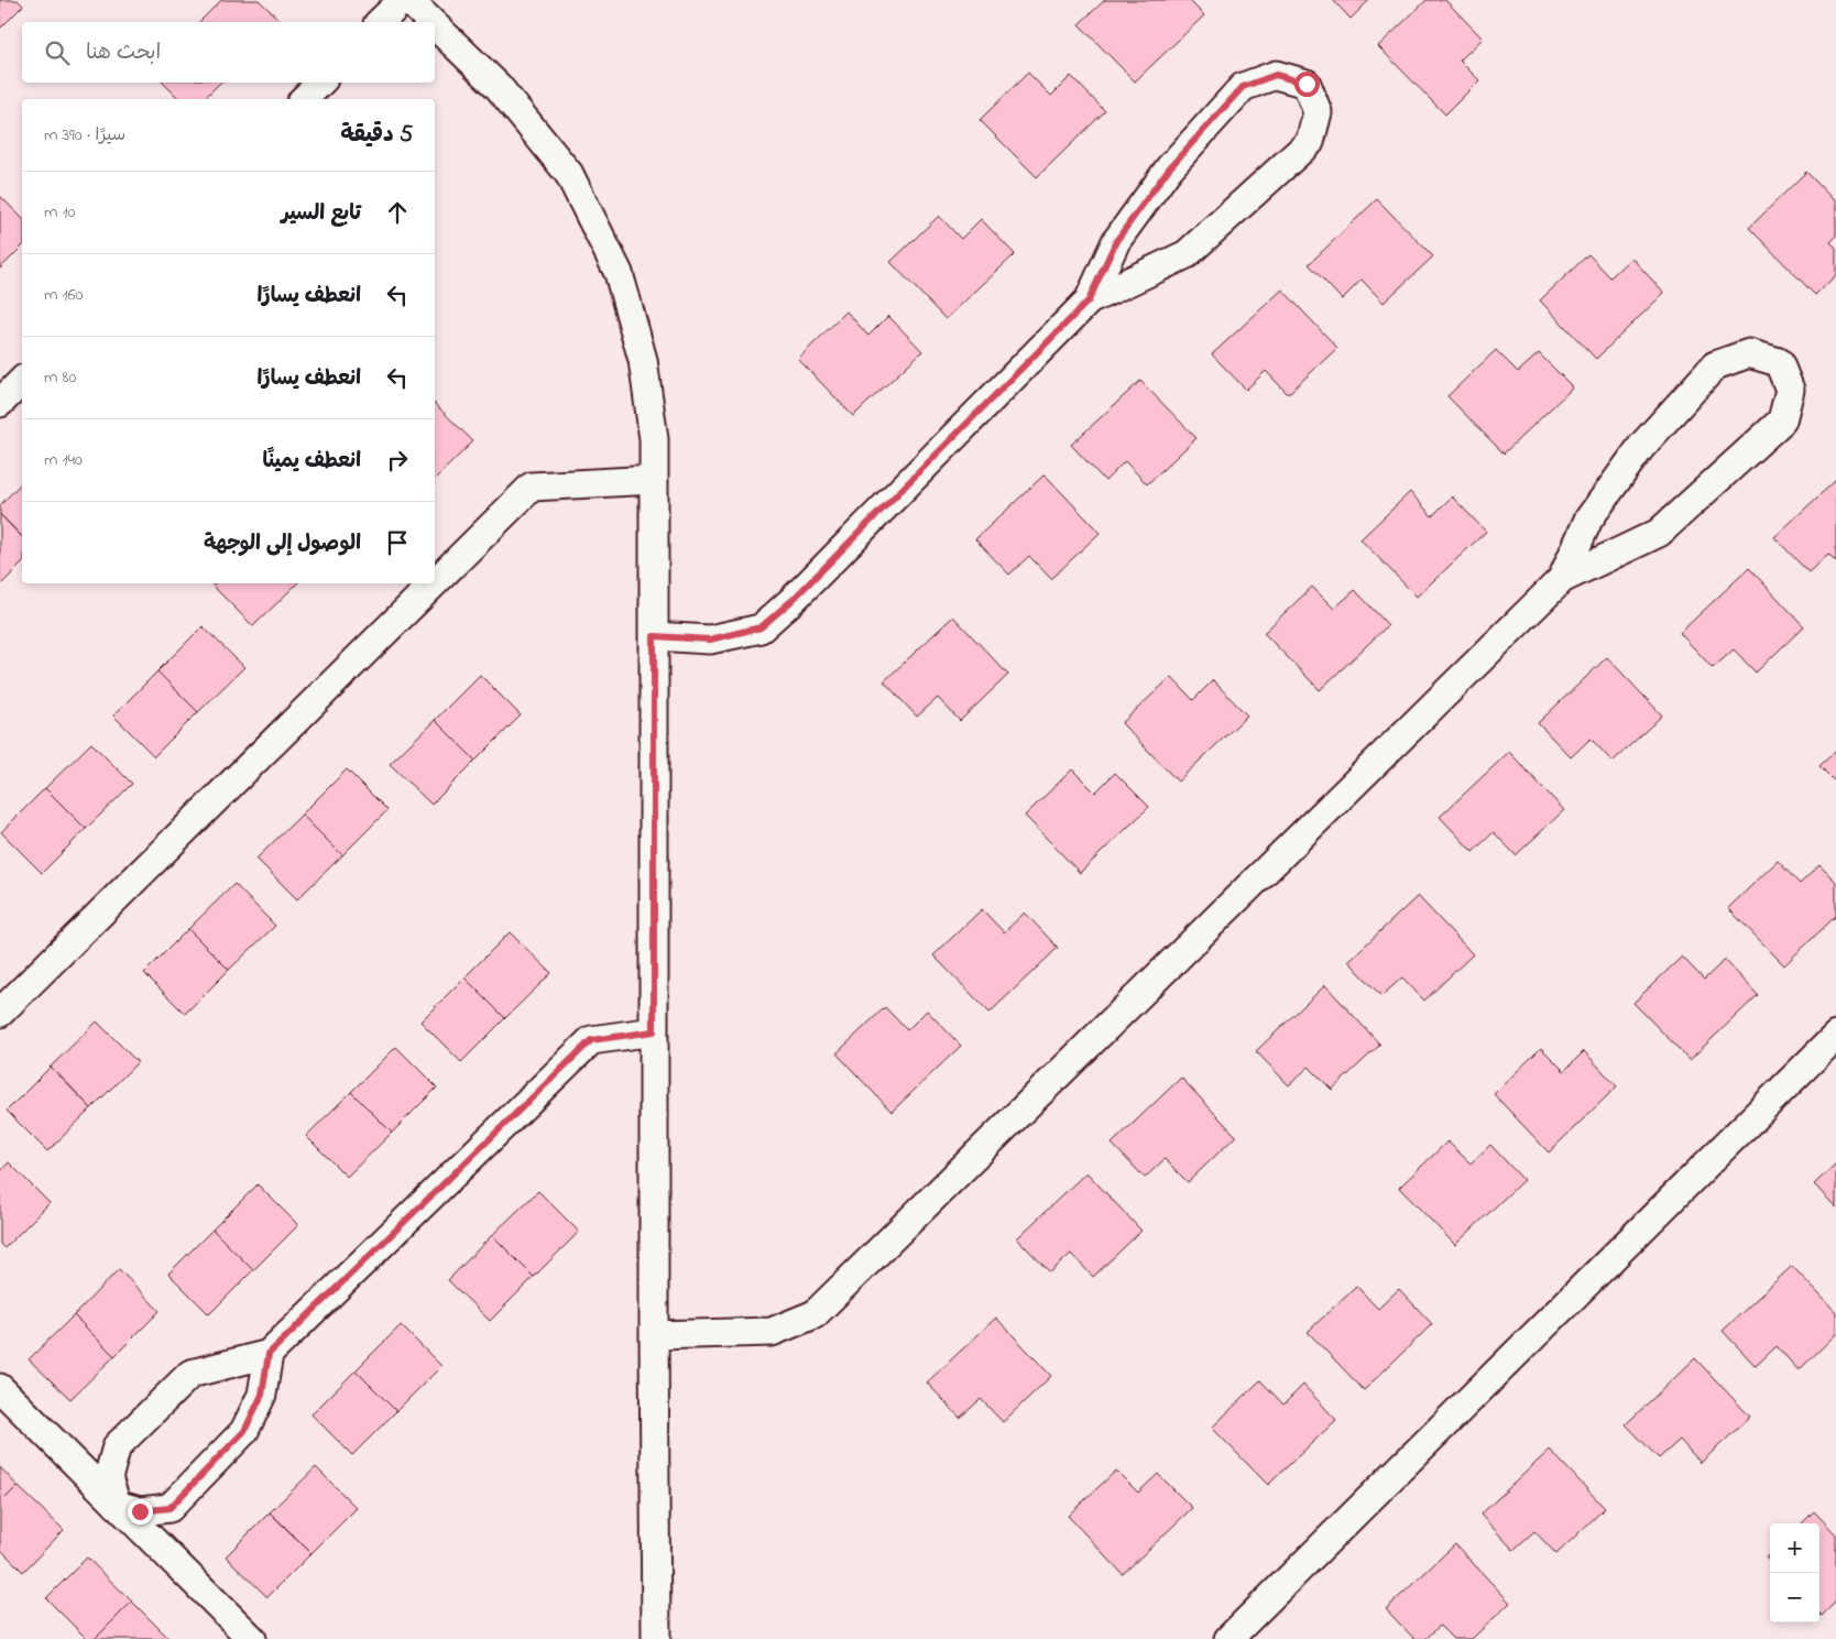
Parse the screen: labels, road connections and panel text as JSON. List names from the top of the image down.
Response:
{
  "page": {
    "search": "ابحث هنا",
    "heading": ["5 دقيقة", "سيرًا · 390 m"],
    "list": [
      ["تابع السير", "10 m"],
      ["انعطف يسارًا", "160 m"],
      ["انعطف يسارًا", "80 m"],
      ["انعطف يمينًا", "140 m"],
      "الوصول إلى الوجهة"
    ],
    "map_buttons": ["+", "−"]
  }
}
